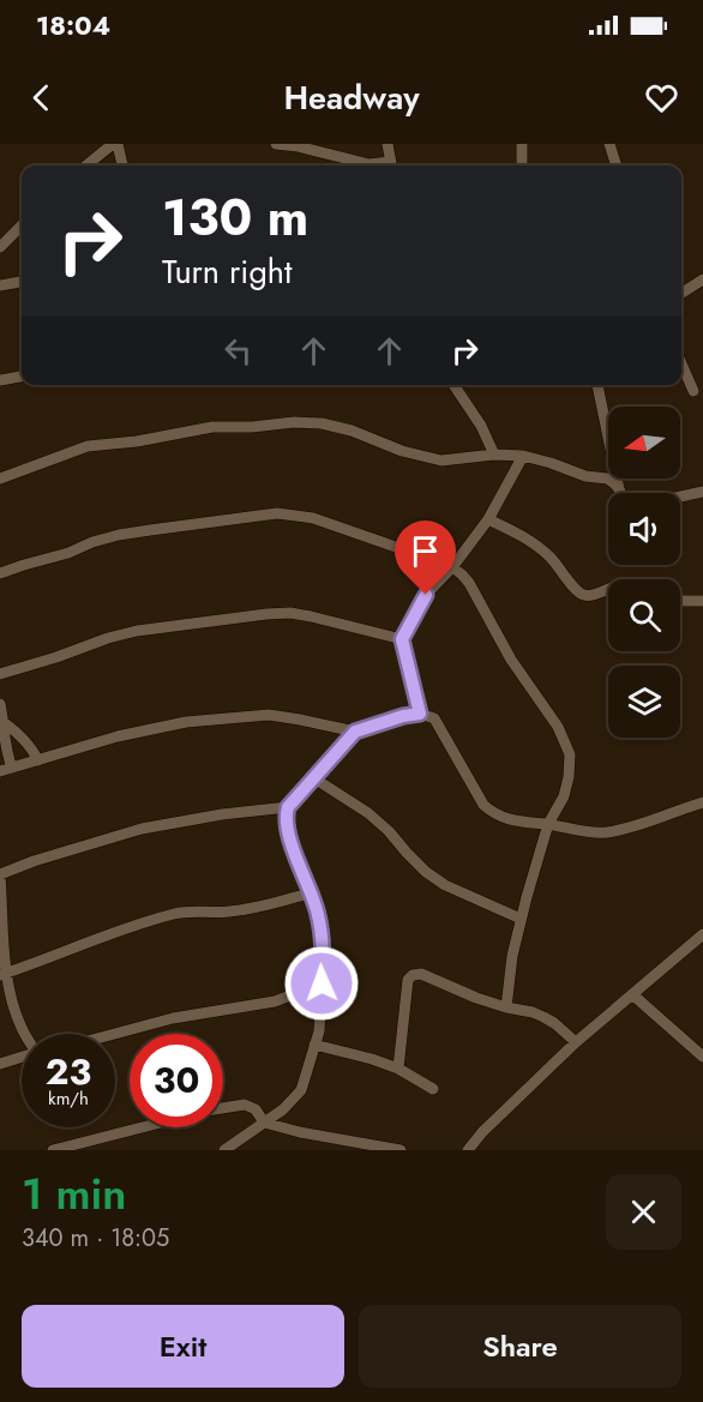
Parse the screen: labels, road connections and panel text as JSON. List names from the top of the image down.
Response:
{
  "north": "left",
  "page": {
    "status": "18:04",
    "header": "Headway",
    "turn": ["130 m", "Turn right"],
    "speed": "23 km/h",
    "limit": "30",
    "heading": ["1 min", "340 m · 18:05"],
    "buttons": ["Exit", "Share"]
  }
}
